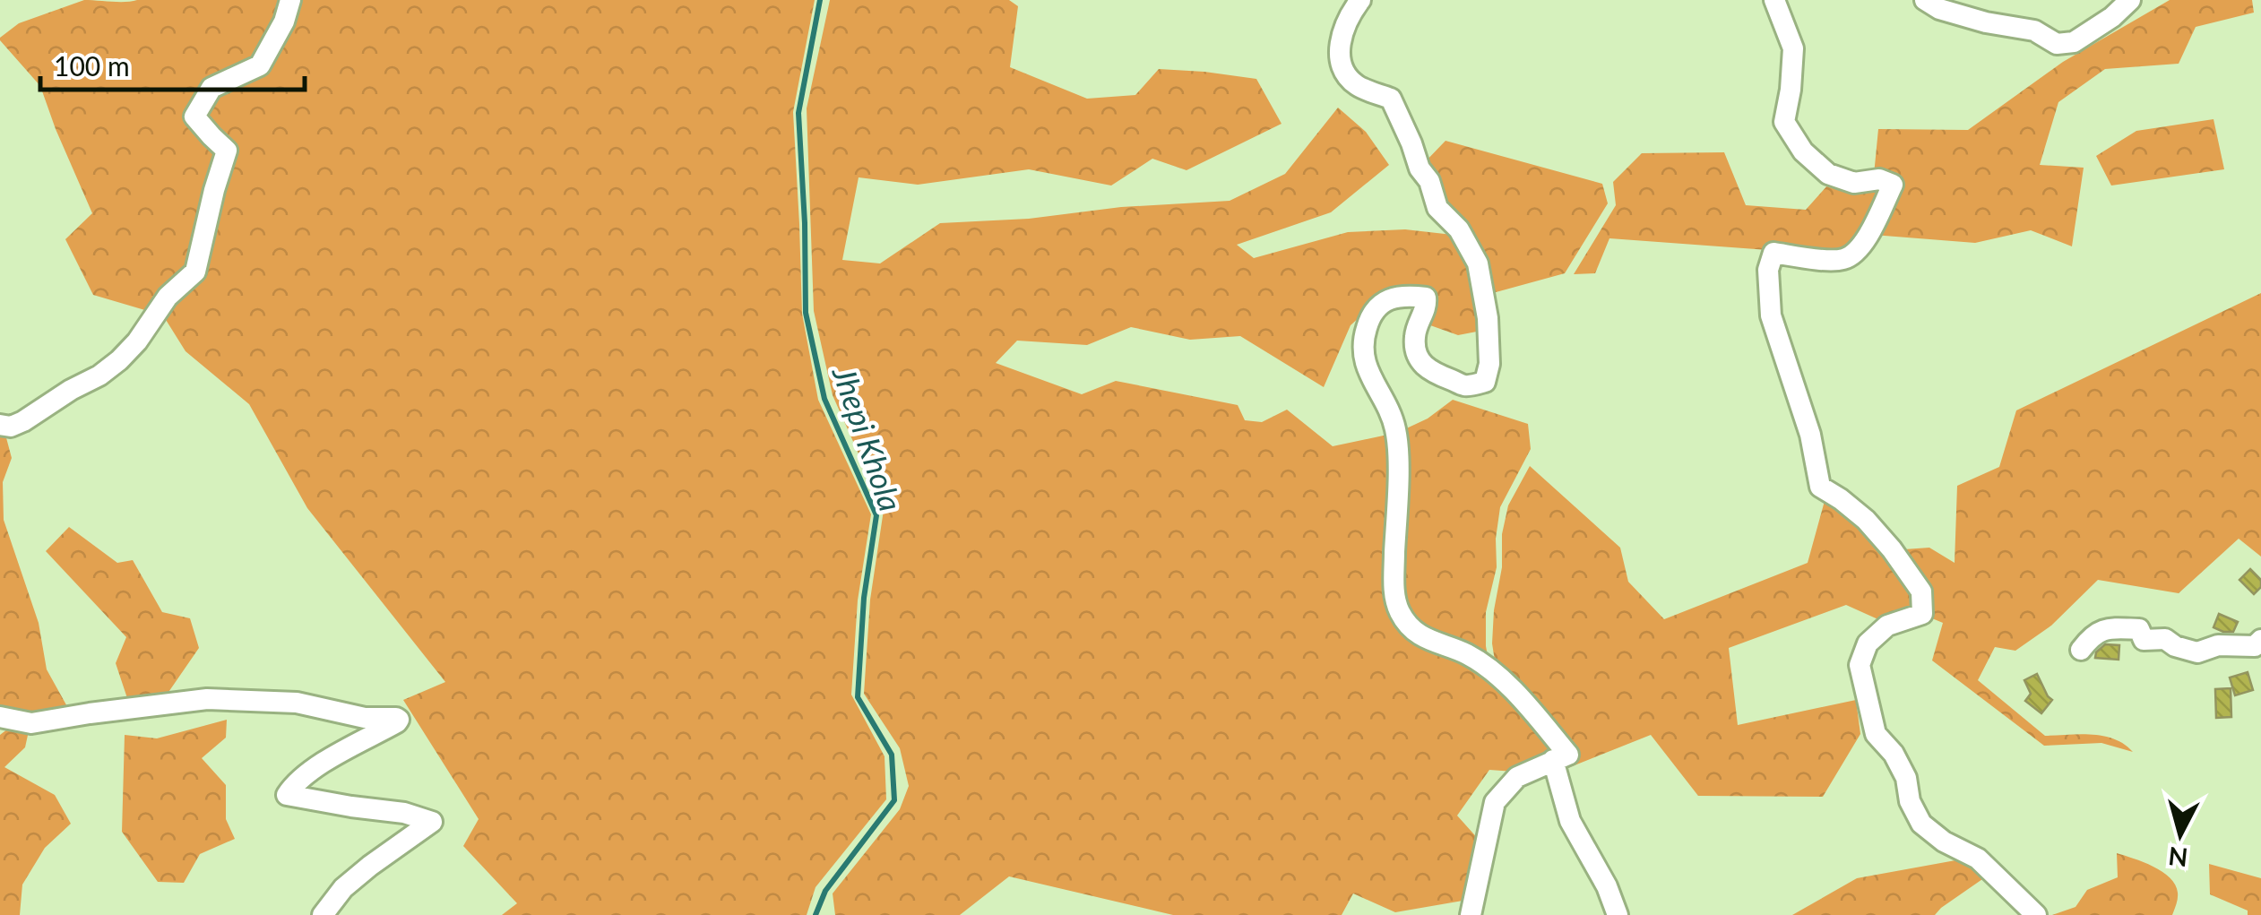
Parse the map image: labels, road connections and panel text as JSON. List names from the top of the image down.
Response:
{
  "water": ["Jhepi Khola"],
  "scale_bar": "100 m",
  "north": "bottom"
}
